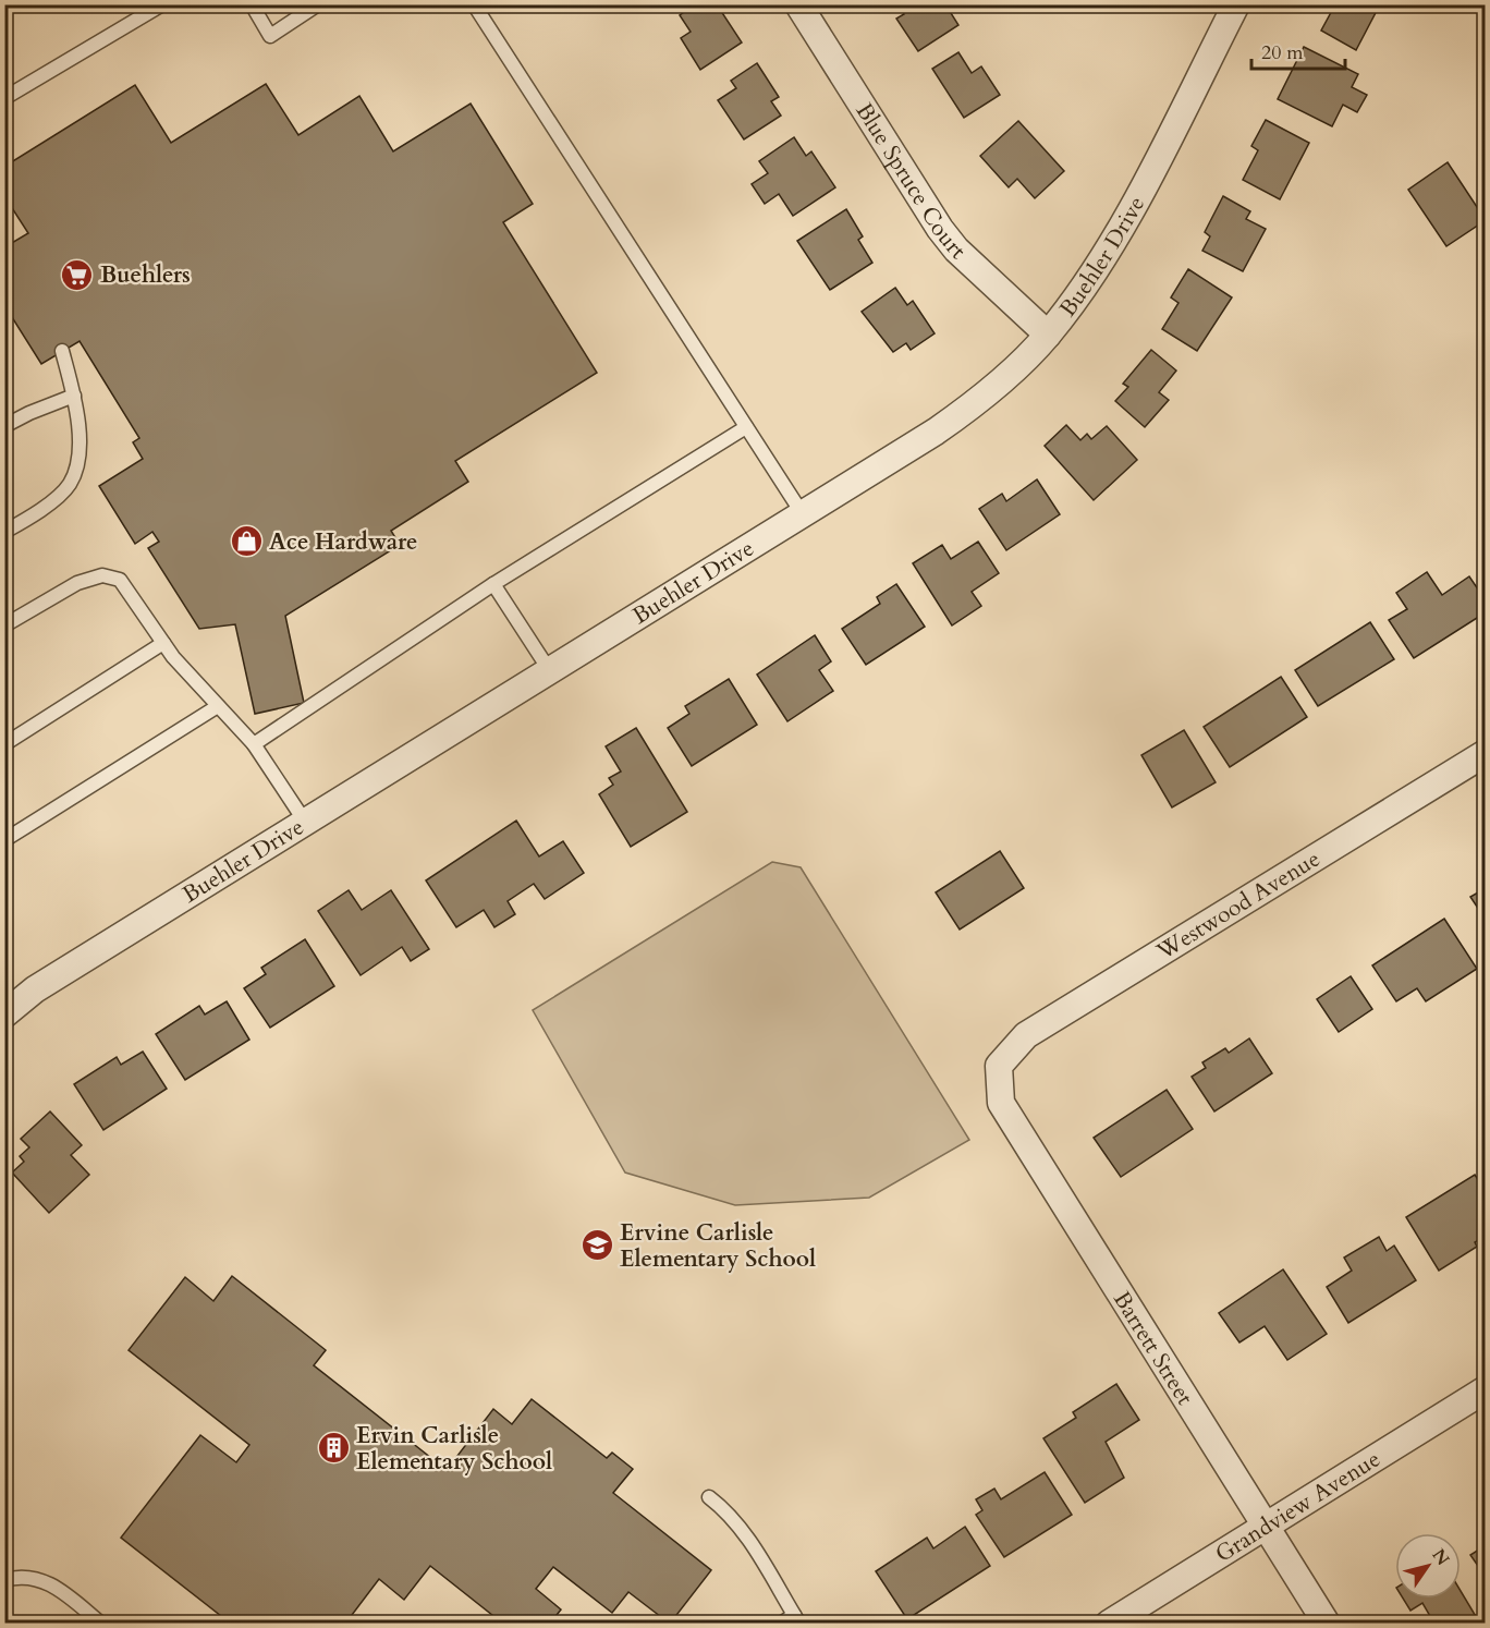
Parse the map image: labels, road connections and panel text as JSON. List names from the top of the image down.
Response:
{
  "streets": {
    "street": [
      "Blue Spruce Court",
      "Buehler Drive",
      "Westwood Avenue",
      "Barrett Street",
      "Grandview Avenue"
    ]
  },
  "crossings": [
    ["Blue Spruce Court", "Buehler Drive"],
    ["Westwood Avenue", "Barrett Street"],
    ["Barrett Street", "Grandview Avenue"]
  ],
  "places": {
    "supermarket": ["Buehlers"],
    "shop": ["Ace Hardware"],
    "school or university": ["Ervine Carlisle Elementary School"],
    "building": ["Ervin Carlisle Elementary School"]
  },
  "scale_bar": "20 m",
  "north": "top right"
}
